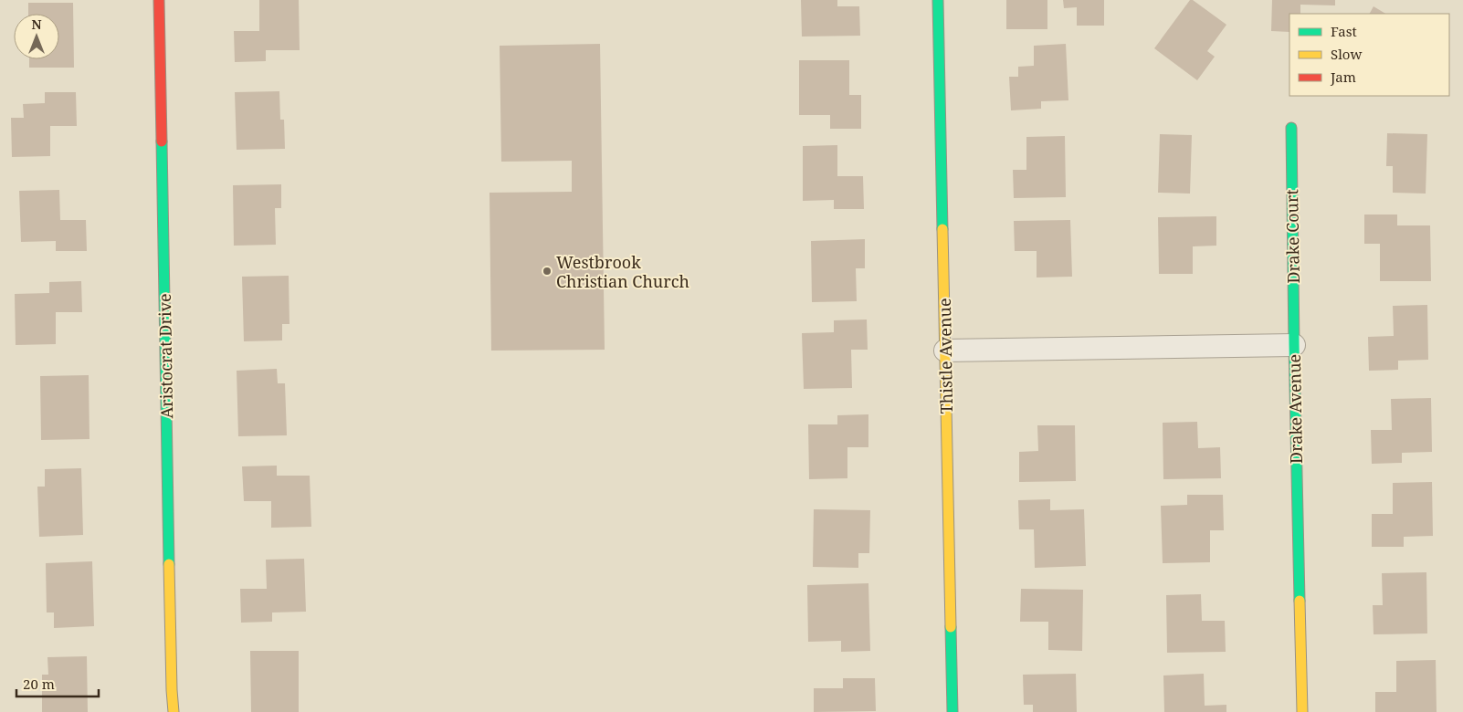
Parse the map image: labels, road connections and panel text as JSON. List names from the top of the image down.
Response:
{
  "streets": {
    "street": [
      "Drake Court",
      "Aristocrat Drive",
      "Thistle Avenue",
      "Drake Avenue"
    ]
  },
  "crossings": [
    ["Drake Court", "Drake Avenue"],
    ["Thistle Avenue", "Drake Avenue"]
  ],
  "places": ["Westbrook Christian Church"],
  "legend": ["Fast", "Slow", "Jam"],
  "scale_bar": "20 m",
  "north": "top"
}
